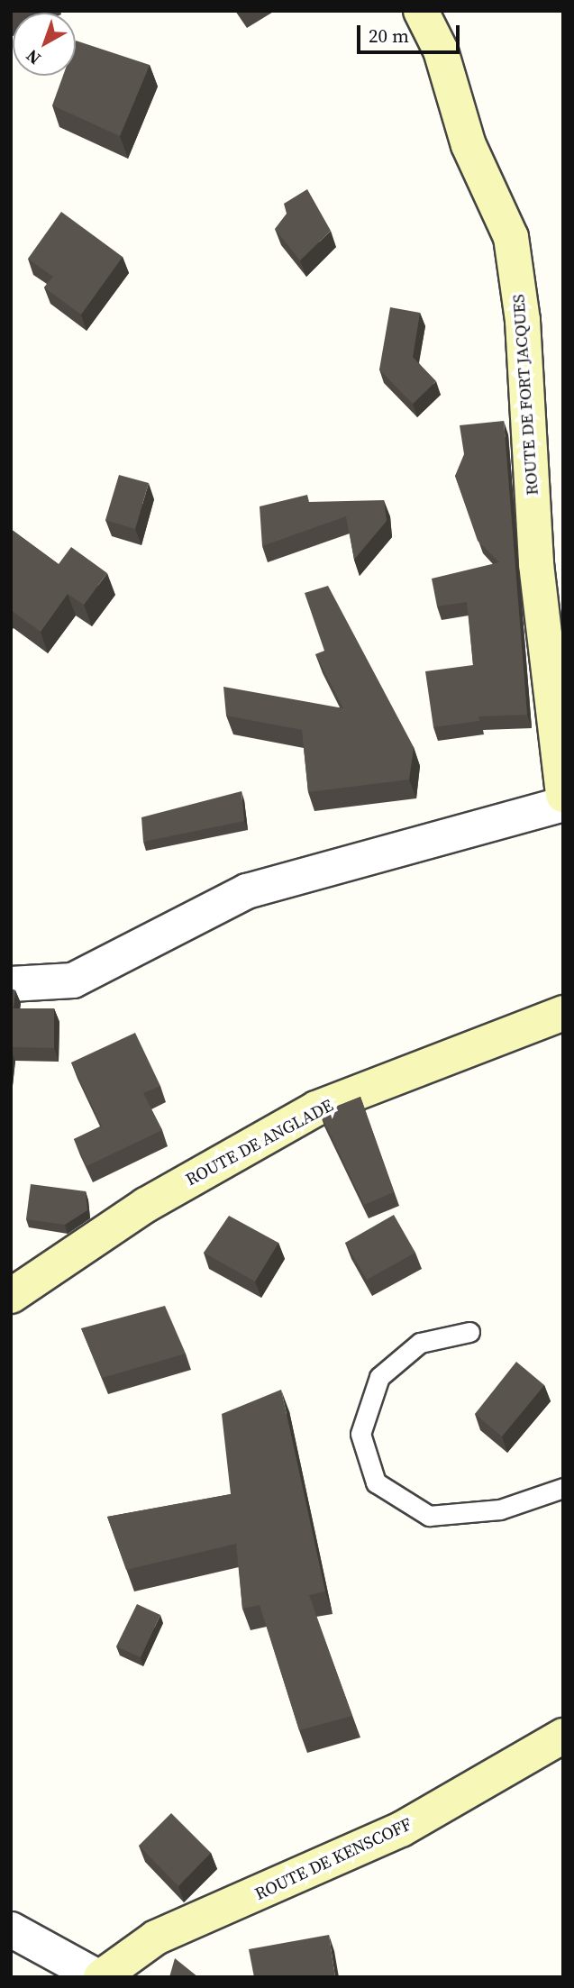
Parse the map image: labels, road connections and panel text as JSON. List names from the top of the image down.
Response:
{
  "streets": {
    "street": ["ROUTE DE FORT JACQUES", "ROUTE DE ANGLADE", "ROUTE DE KENSCOFF"]
  },
  "scale_bar": "20 m",
  "north": "bottom left"
}
